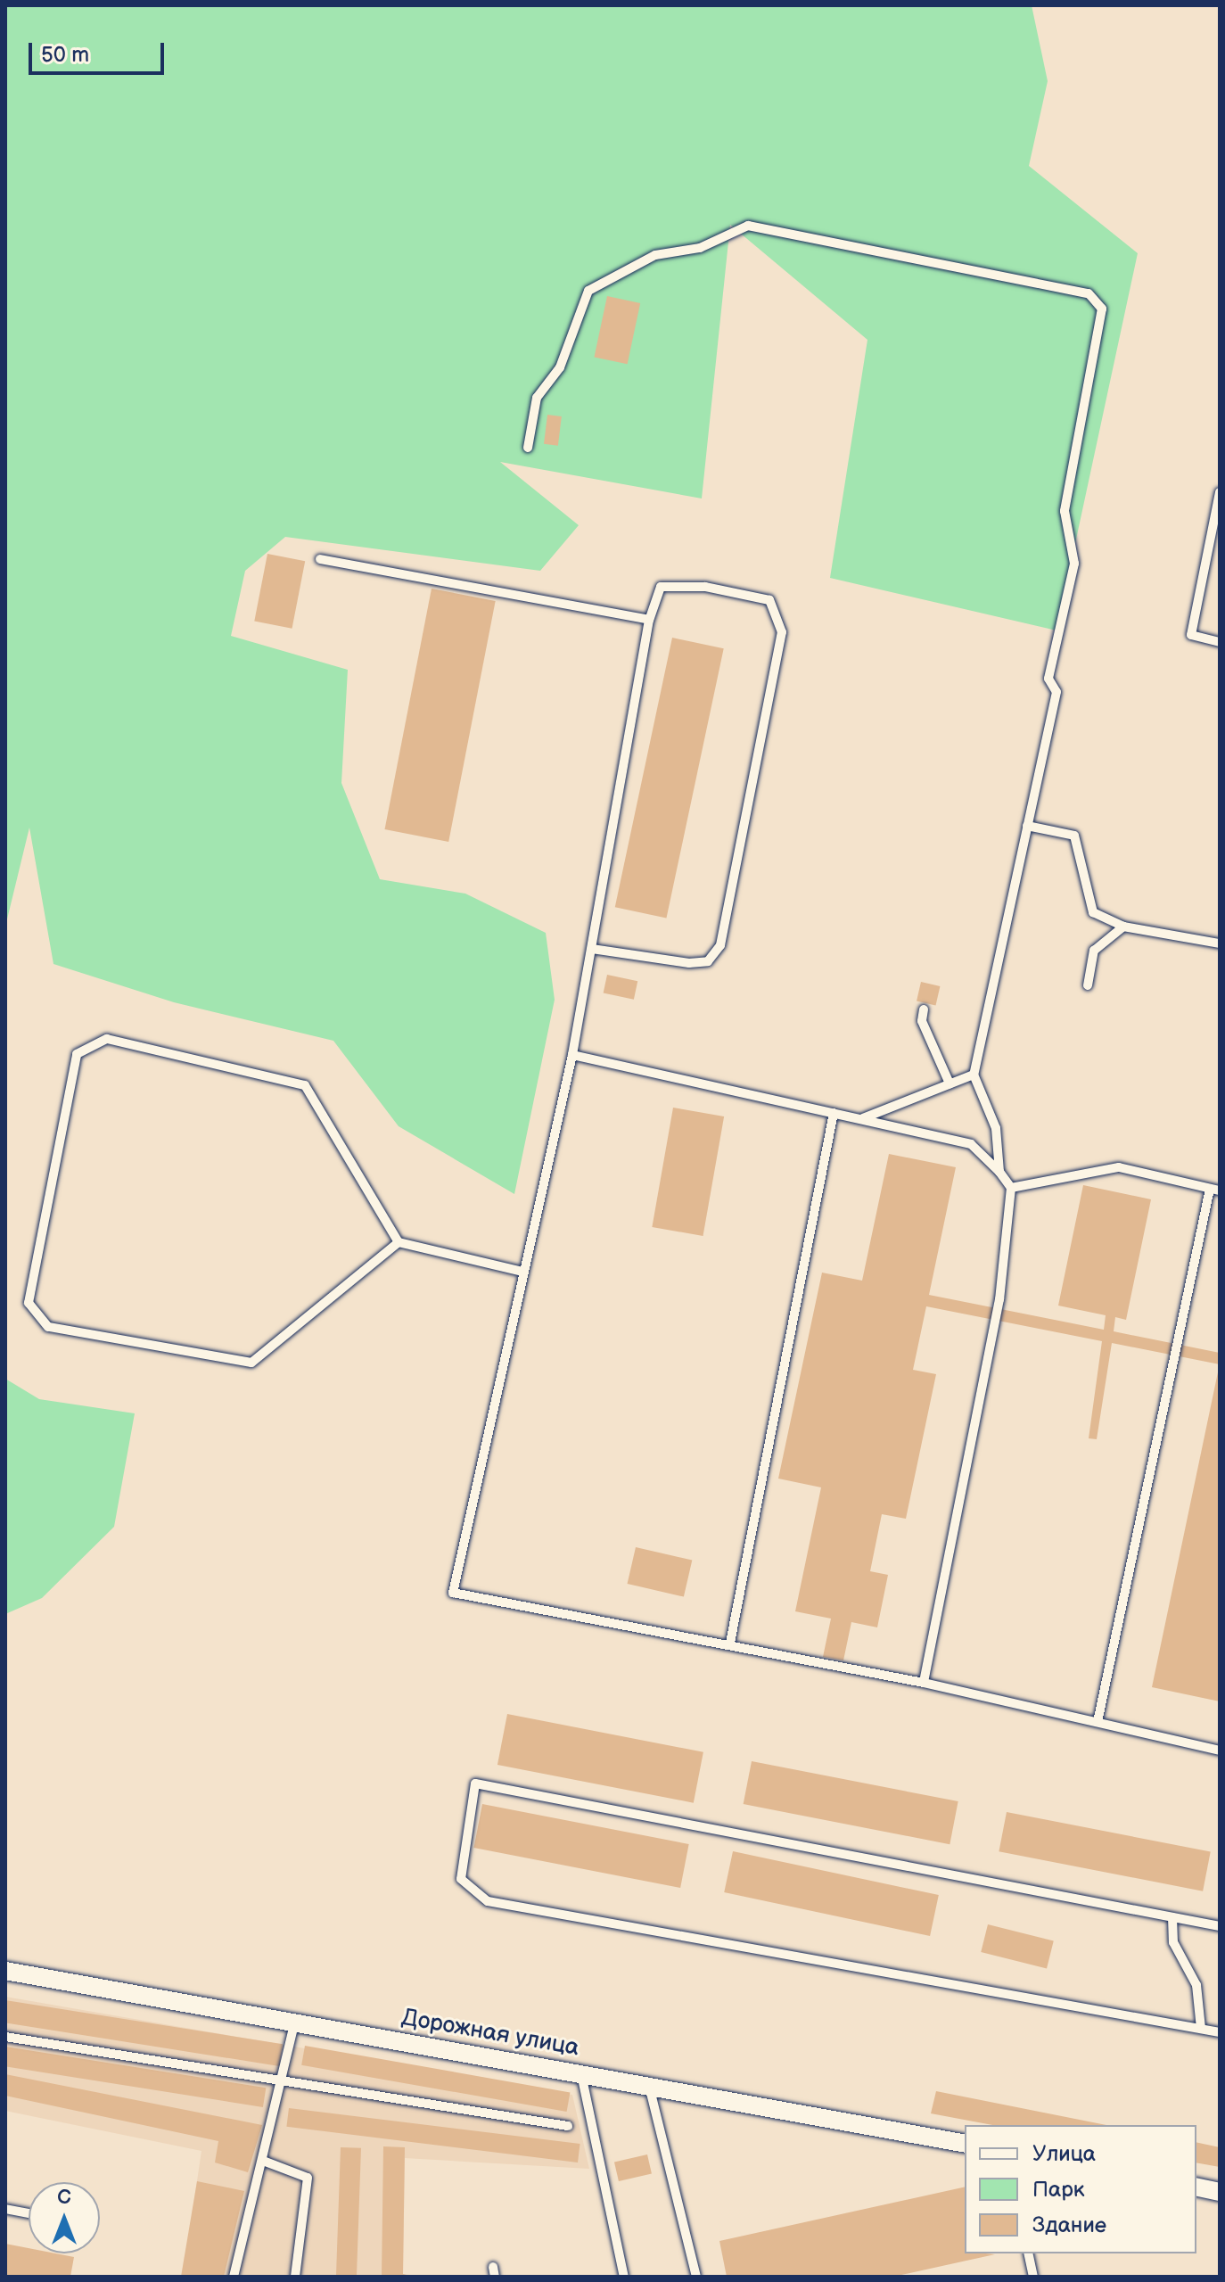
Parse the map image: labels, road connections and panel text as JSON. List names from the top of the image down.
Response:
{
  "streets": {
    "street": ["Дорожная улица"]
  },
  "legend": ["Улица", "Парк", "Здание"],
  "scale_bar": "50 m",
  "north": "top"
}
